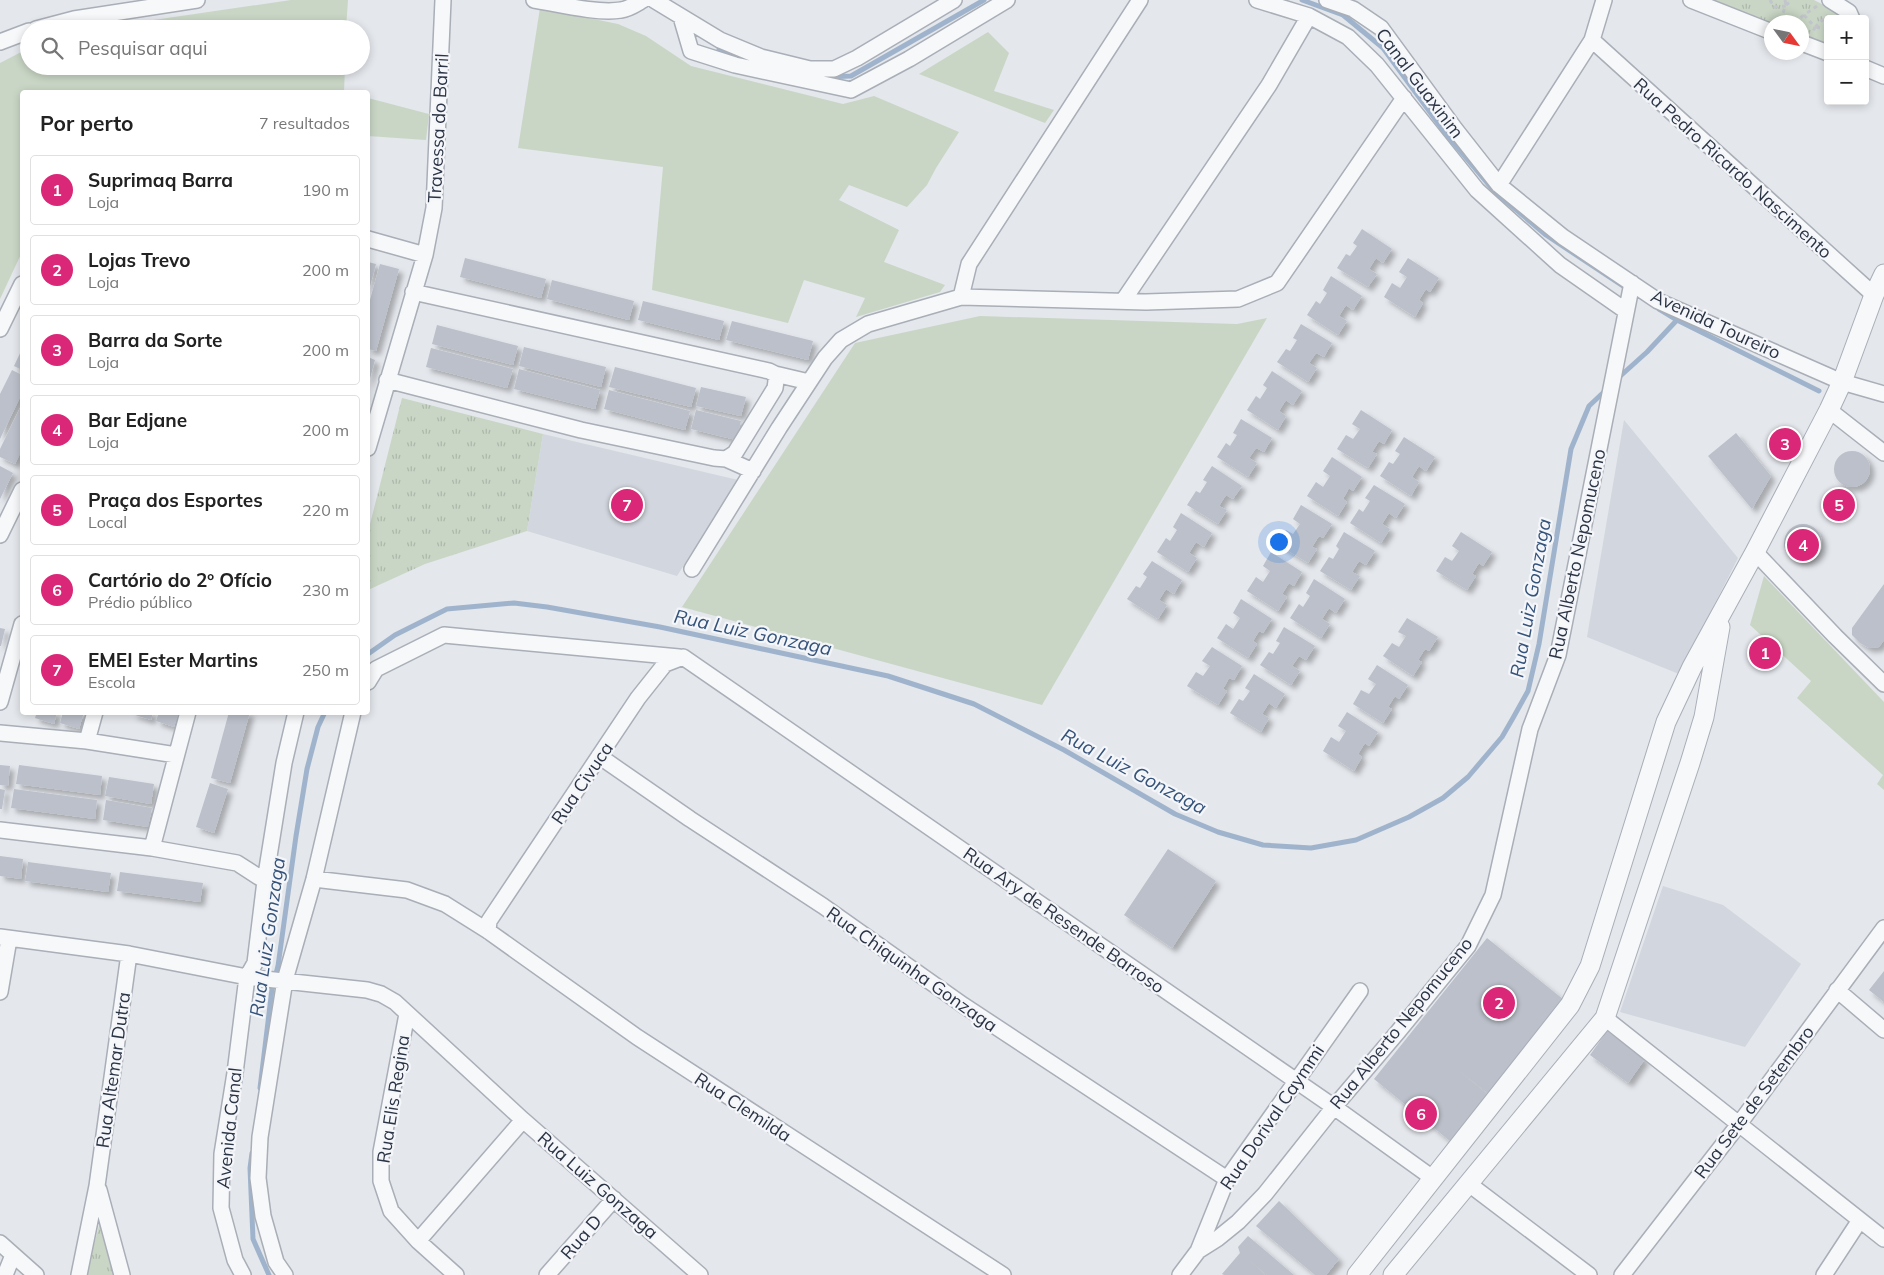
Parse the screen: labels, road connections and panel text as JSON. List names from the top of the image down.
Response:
{
  "streets": {
    "street": [
      "Canal Guaxinim",
      "Travessa do Barril",
      "Rua Pedro Ricardo Nascimento",
      "Avenida Toureiro",
      "Rua Alberto Nepomuceno",
      "Rua Civuca",
      "Rua Ary de Resende Barroso",
      "Rua Chiquinha Gonzaga",
      "Rua Altemar Dutra",
      "Rua Elis Regina",
      "Rua Sete de Setembro",
      "Rua Clemilda",
      "Rua Dorival Caymmi",
      "Avenida Canal",
      "Rua Luiz Gonzaga",
      "Rua D"
    ]
  },
  "crossings": [
    ["Canal Guaxinim", "Avenida Toureiro"],
    ["Avenida Toureiro", "Rua Alberto Nepomuceno"],
    ["Rua Alberto Nepomuceno", "Rua Ary de Resende Barroso"],
    ["Rua Alberto Nepomuceno", "Rua Dorival Caymmi"],
    ["Rua Civuca", "Rua Ary de Resende Barroso"],
    ["Rua Civuca", "Rua Chiquinha Gonzaga"],
    ["Rua Civuca", "Rua Clemilda"],
    ["Rua Ary de Resende Barroso", "Rua Dorival Caymmi"],
    ["Rua Chiquinha Gonzaga", "Rua Dorival Caymmi"],
    ["Rua Altemar Dutra", "Rua Luiz Gonzaga"],
    ["Rua Elis Regina", "Rua Luiz Gonzaga"],
    ["Rua Clemilda", "Avenida Canal"],
    ["Avenida Canal", "Rua Luiz Gonzaga"],
    ["Rua Luiz Gonzaga", "Rua D"]
  ],
  "water": ["Rua Luiz Gonzaga"],
  "north": "bottom right",
  "page": {
    "map_buttons": ["+", "−"],
    "search": "Pesquisar aqui",
    "heading": ["Por perto", "7 resultados"],
    "list": [
      {
        "mark": "1",
        "name": "Suprimaq Barra",
        "note": "Loja",
        "value": "190 m"
      },
      {
        "mark": "2",
        "name": "Lojas Trevo",
        "note": "Loja",
        "value": "200 m"
      },
      {
        "mark": "3",
        "name": "Barra da Sorte",
        "note": "Loja",
        "value": "200 m"
      },
      {
        "mark": "4",
        "name": "Bar Edjane",
        "note": "Loja",
        "value": "200 m"
      },
      {
        "mark": "5",
        "name": "Praça dos Esportes",
        "note": "Local",
        "value": "220 m"
      },
      {
        "mark": "6",
        "name": "Cartório do 2º Ofício",
        "note": "Prédio público",
        "value": "230 m"
      },
      {
        "mark": "7",
        "name": "EMEI Ester Martins",
        "note": "Escola",
        "value": "250 m"
      }
    ],
    "pins": [
      "3",
      "5",
      "7",
      "4",
      "1",
      "2",
      "6"
    ]
  }
}
